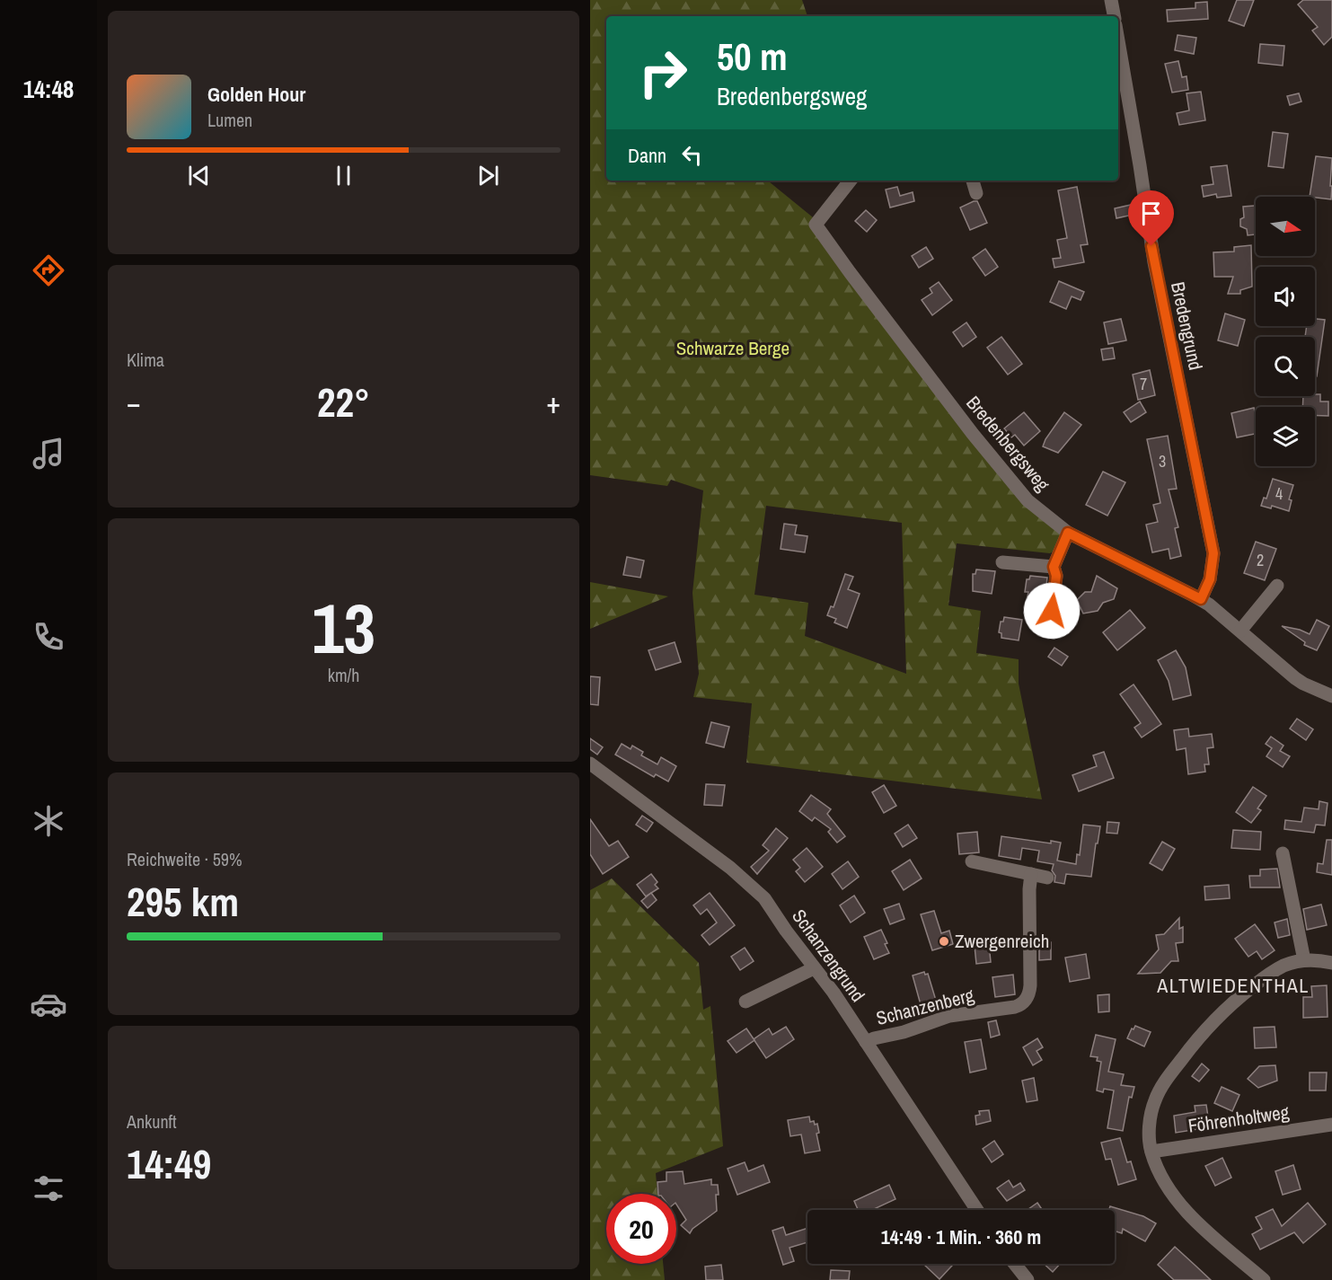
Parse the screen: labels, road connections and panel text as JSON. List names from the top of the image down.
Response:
{
  "streets": {
    "street": [
      "Bredengrund",
      "Bredenbergsweg",
      "Schanzengrund",
      "Schanzenberg",
      "Föhrenholtweg"
    ]
  },
  "crossings": [
    ["Bredengrund", "Bredenbergsweg"],
    ["Schanzengrund", "Schanzenberg"]
  ],
  "districts": ["ALTWIEDENTHAL"],
  "parks": ["Schwarze Berge"],
  "places": ["Zwergenreich"],
  "house_numbers": [
    "7",
    "3",
    "4",
    "2"
  ],
  "north": "right",
  "page": {
    "tabs": "14:48",
    "turn": ["50 m", "Bredenbergsweg"],
    "song": ["Golden Hour", "Lumen"],
    "then": "Dann",
    "tile": [
      "Klima",
      ["13", "km/h"],
      ["Reichweite · 59%", "295 km"],
      ["Ankunft", "14:49"]
    ],
    "heat": ["−", "22°", "+"],
    "limit": "20",
    "trip": "14:49 · 1 Min. · 360 m"
  }
}
